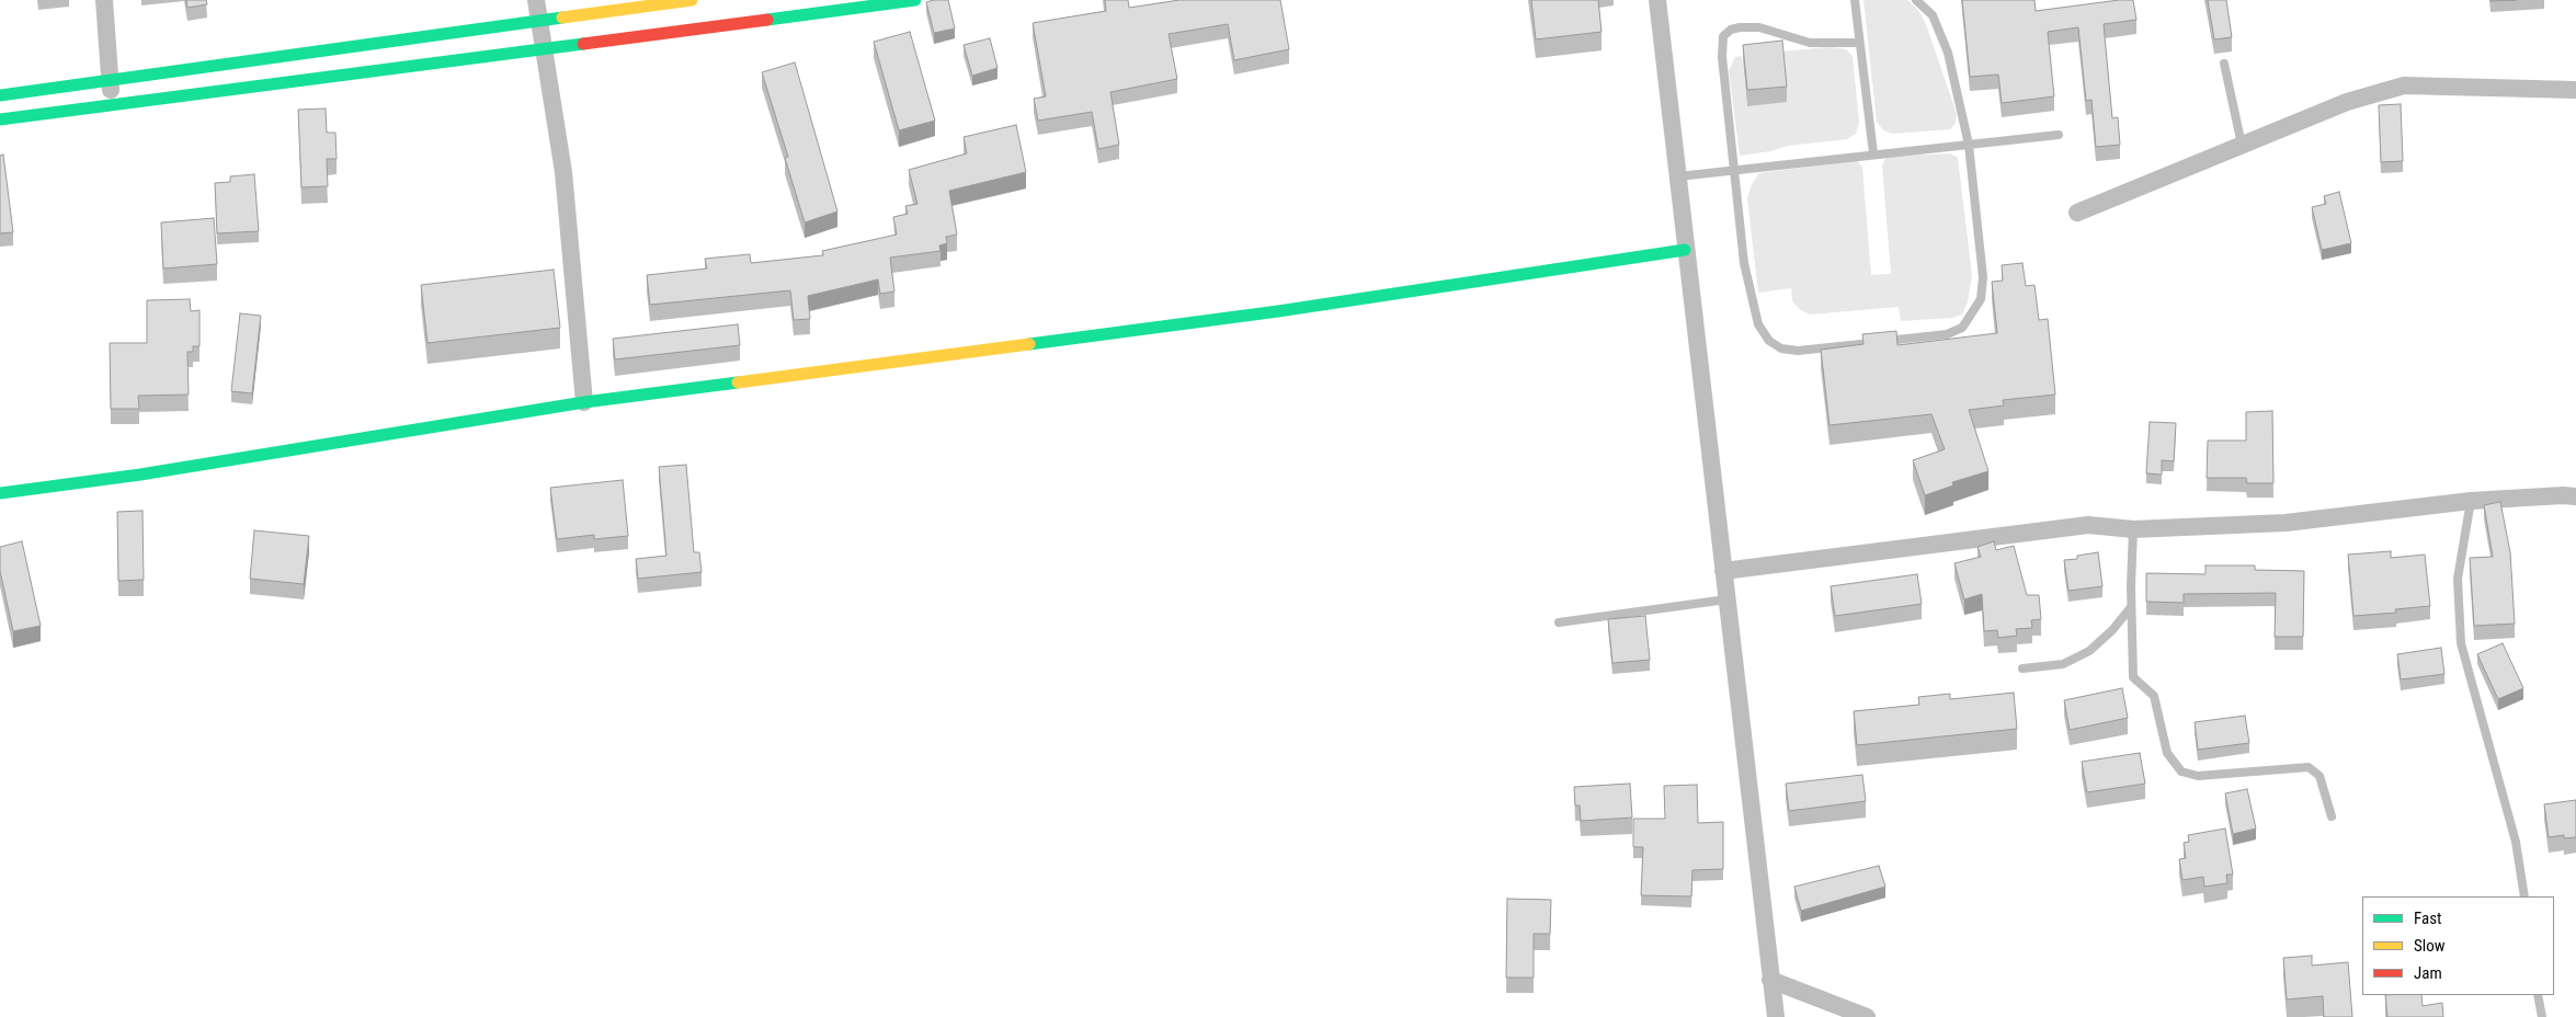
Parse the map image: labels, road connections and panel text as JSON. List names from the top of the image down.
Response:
{
  "legend": ["Fast", "Slow", "Jam"]
}
